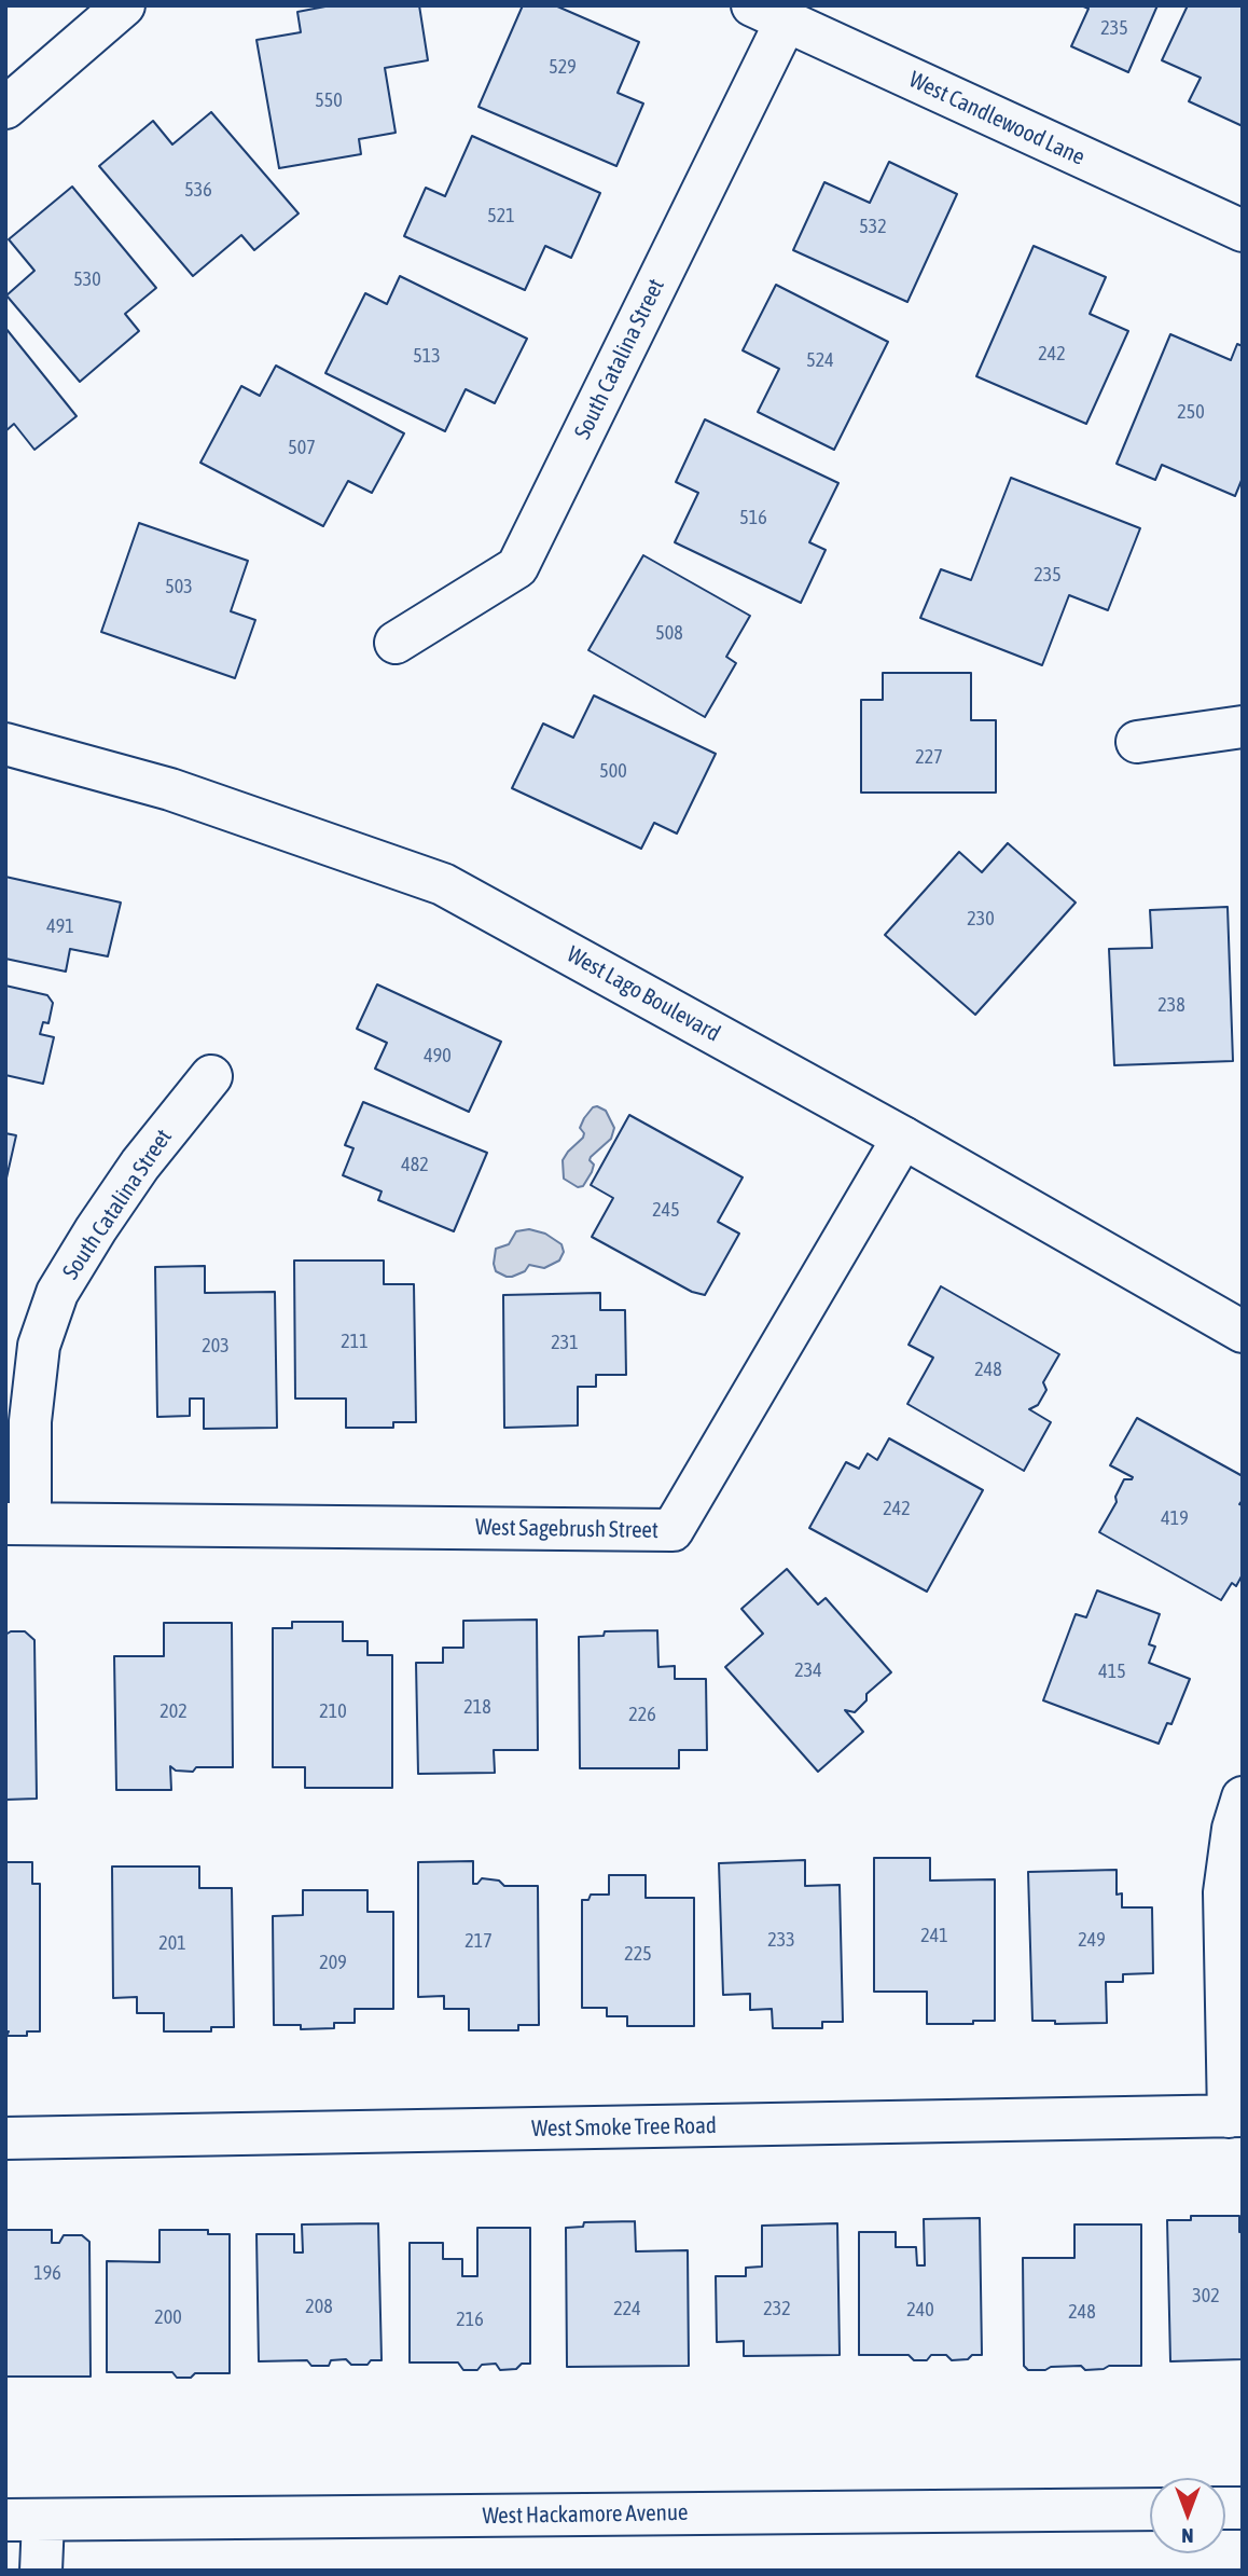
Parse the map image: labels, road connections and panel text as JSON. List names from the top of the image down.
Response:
{
  "streets": {
    "street": [
      "West Candlewood Lane",
      "South Catalina Street",
      "West Lago Boulevard",
      "West Sagebrush Street",
      "West Smoke Tree Road",
      "West Hackamore Avenue"
    ]
  },
  "crossings": [
    ["West Candlewood Lane", "South Catalina Street"],
    ["South Catalina Street", "West Sagebrush Street"],
    ["West Lago Boulevard", "West Sagebrush Street"]
  ],
  "house_numbers": [
    "235",
    "529",
    "550",
    "536",
    "521",
    "532",
    "530",
    "242",
    "513",
    "524",
    "250",
    "507",
    "516",
    "235",
    "503",
    "508",
    "227",
    "500",
    "230",
    "491",
    "238",
    "490",
    "482",
    "245",
    "211",
    "231",
    "203",
    "248",
    "242",
    "419",
    "234",
    "415",
    "218",
    "202",
    "210",
    "226",
    "241",
    "233",
    "249",
    "217",
    "201",
    "225",
    "209",
    "196",
    "302",
    "208",
    "224",
    "232",
    "240",
    "248",
    "200",
    "216"
  ],
  "north": "bottom"
}
